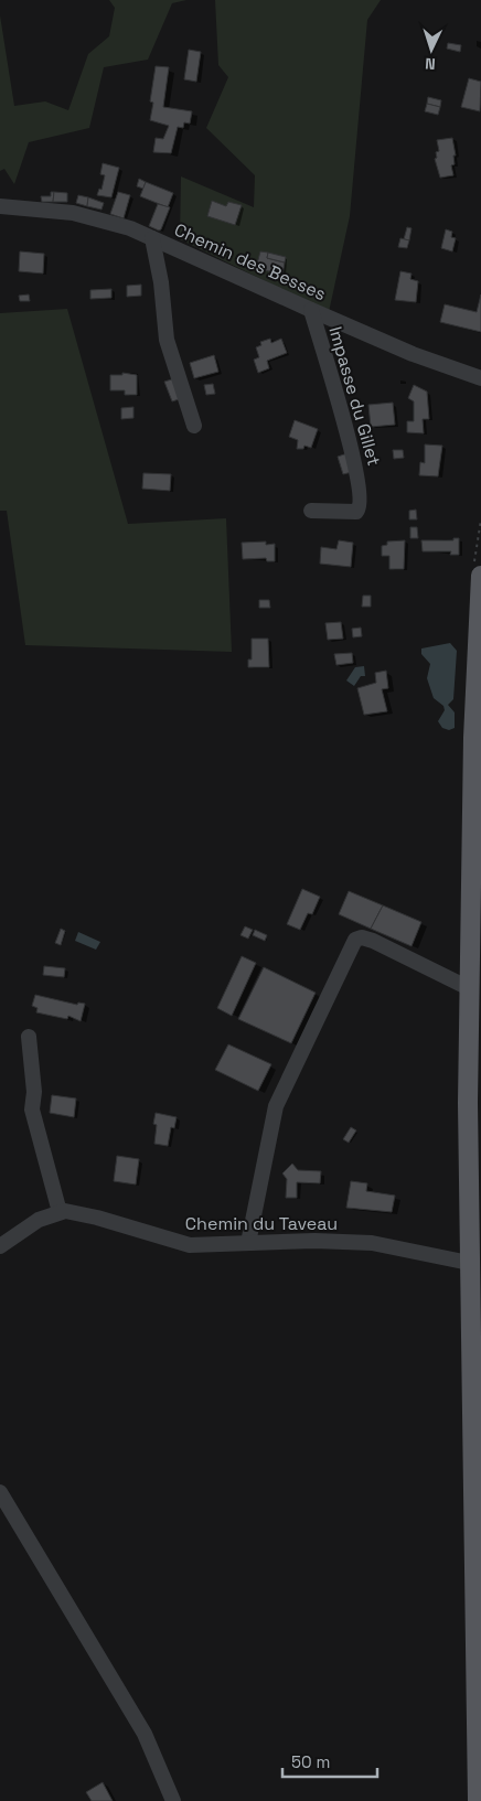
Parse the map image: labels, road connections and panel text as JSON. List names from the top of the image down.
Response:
{
  "streets": {
    "street": ["Chemin des Besses", "Impasse du Gillet", "Chemin du Taveau"]
  },
  "crossings": [
    ["Chemin des Besses", "Impasse du Gillet"]
  ],
  "scale_bar": "50 m",
  "north": "bottom"
}
